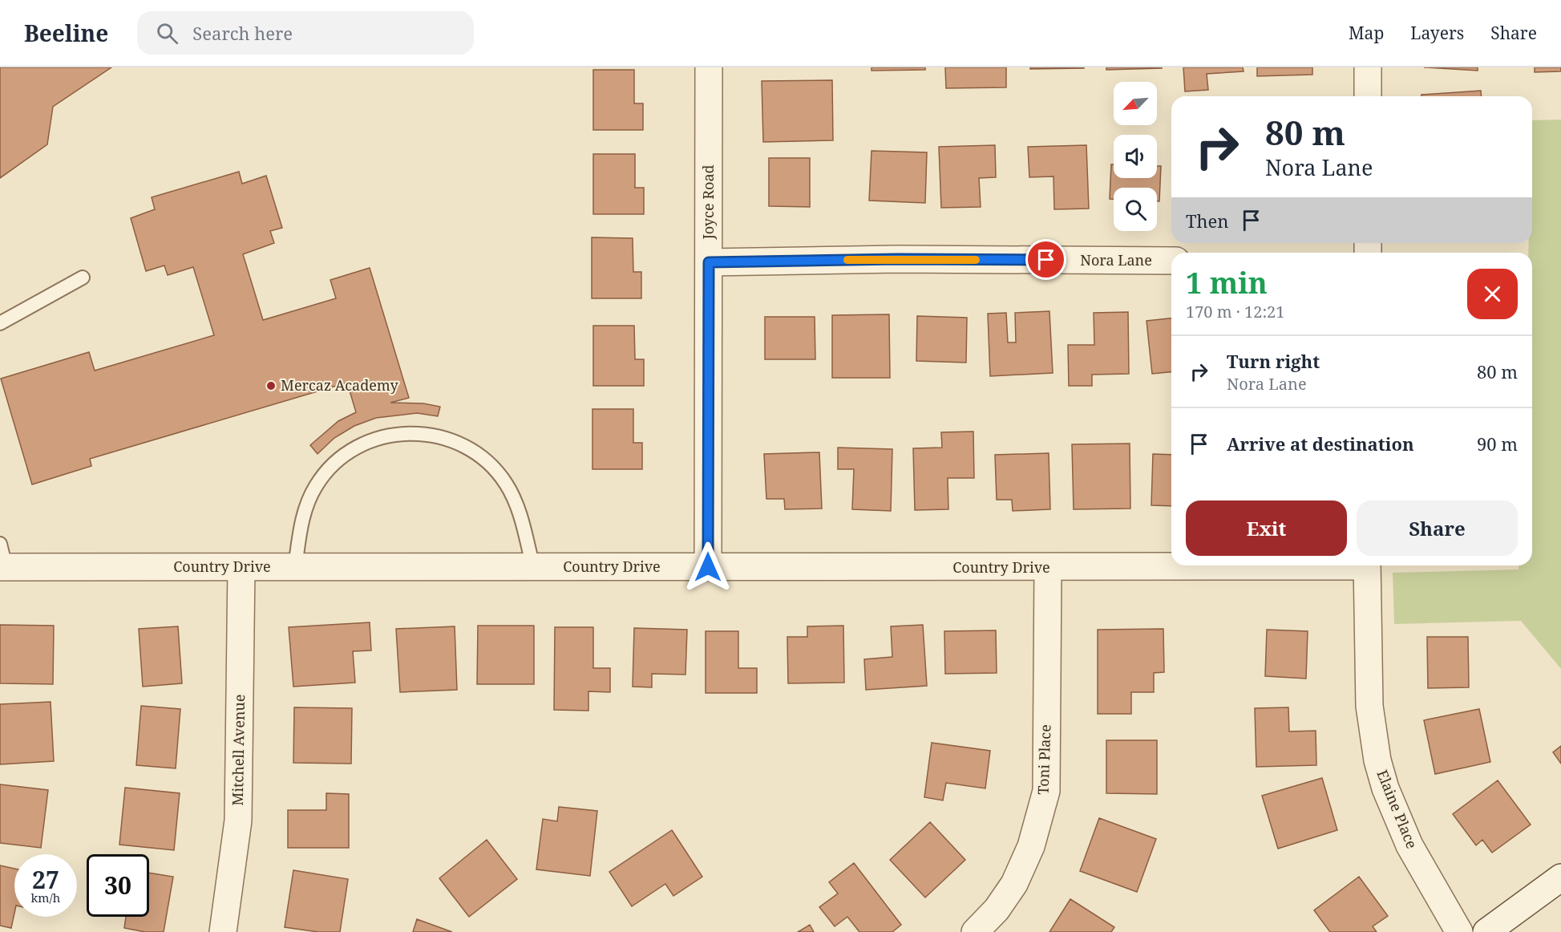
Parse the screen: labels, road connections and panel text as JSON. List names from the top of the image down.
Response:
{
  "streets": {
    "street": [
      "Joyce Road",
      "Nora Lane",
      "Country Drive",
      "Mitchell Avenue",
      "Toni Place",
      "Elaine Place"
    ]
  },
  "crossings": [
    ["Joyce Road", "Nora Lane"],
    ["Joyce Road", "Country Drive"],
    ["Country Drive", "Mitchell Avenue"],
    ["Country Drive", "Toni Place"]
  ],
  "places": ["Mercaz Academy"],
  "north": "bottom left",
  "page": {
    "header": "Beeline",
    "search": "Search here",
    "nav": ["Map", "Layers", "Share"],
    "turn": ["80 m", "Nora Lane"],
    "then": "Then",
    "heading": ["1 min", "170 m · 12:21"],
    "list": [
      {
        "name": "Turn right",
        "note": "Nora Lane",
        "value": "80 m"
      },
      {
        "name": "Arrive at destination",
        "value": "90 m"
      }
    ],
    "buttons": ["Exit", "Share"],
    "speed": "27 km/h",
    "limit": "30"
  }
}
